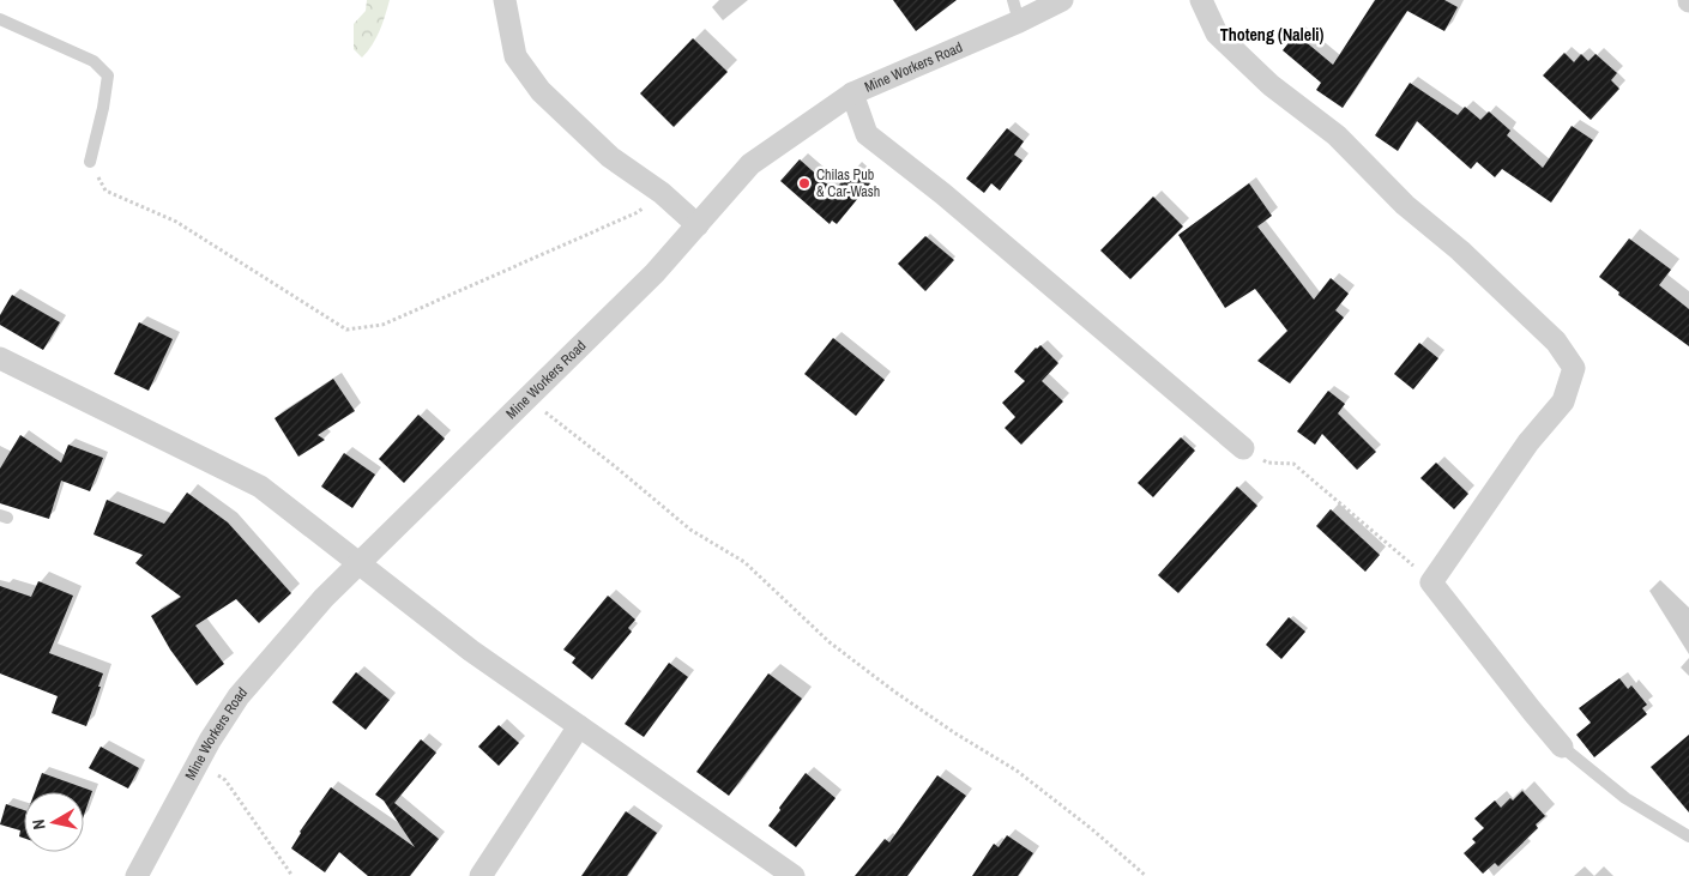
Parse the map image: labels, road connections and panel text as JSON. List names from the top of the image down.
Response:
{
  "streets": {
    "street": ["Mine Workers Road"]
  },
  "districts": ["Thoteng (Naleli)"],
  "places": ["Chilas Pub & Car-Wash"],
  "north": "left"
}
